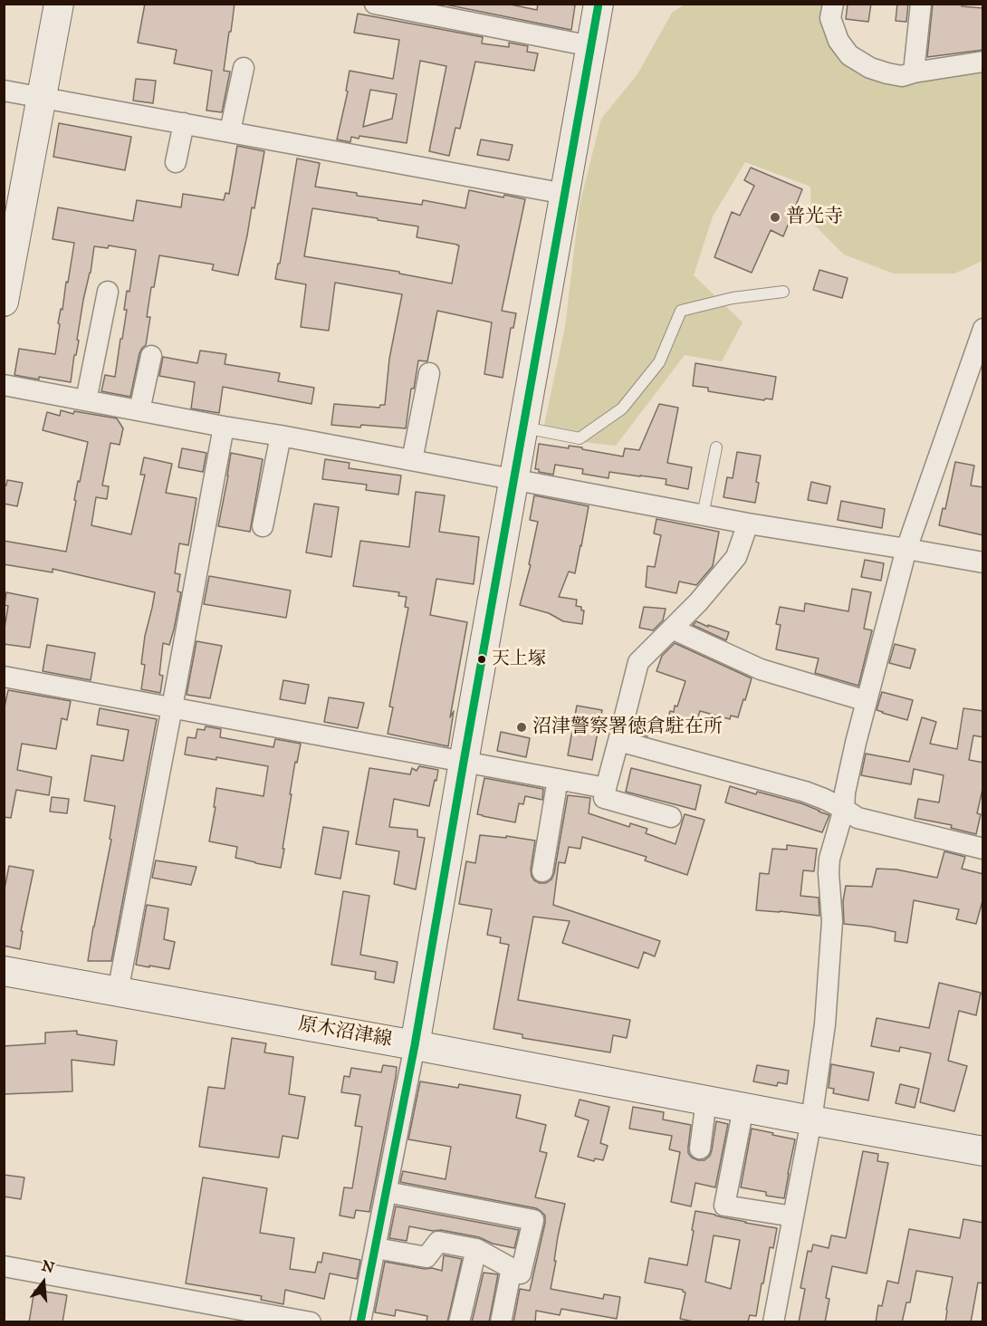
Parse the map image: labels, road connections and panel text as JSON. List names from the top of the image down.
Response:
{
  "streets": {
    "main road": ["原木沼津線"]
  },
  "places": ["普光寺", "天上塚", "沼津警察署徳倉駐在所"],
  "north": "top"
}
